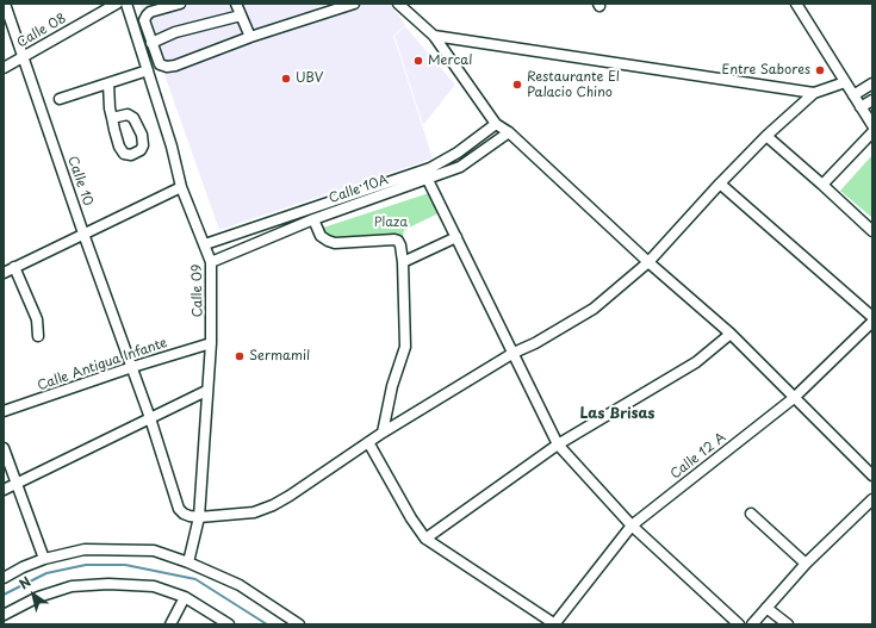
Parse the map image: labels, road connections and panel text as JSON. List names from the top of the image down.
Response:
{
  "streets": {
    "street": [
      "Calle 08",
      "Calle 10",
      "Calle 10A",
      "Calle 09",
      "Calle Antigua Infante",
      "Calle 12 A"
    ]
  },
  "crossings": [
    ["Calle 08", "Calle 10"],
    ["Calle 10", "Calle 09"],
    ["Calle 10", "Calle Antigua Infante"],
    ["Calle 10A", "Calle 09"],
    ["Calle 09", "Calle Antigua Infante"]
  ],
  "districts": ["Las Brisas"],
  "parks": ["Plaza"],
  "places": [
    "Mercal",
    "Entre Sabores",
    "UBV",
    "Restaurante El Palacio Chino",
    "Sermamil"
  ],
  "north": "top left"
}
